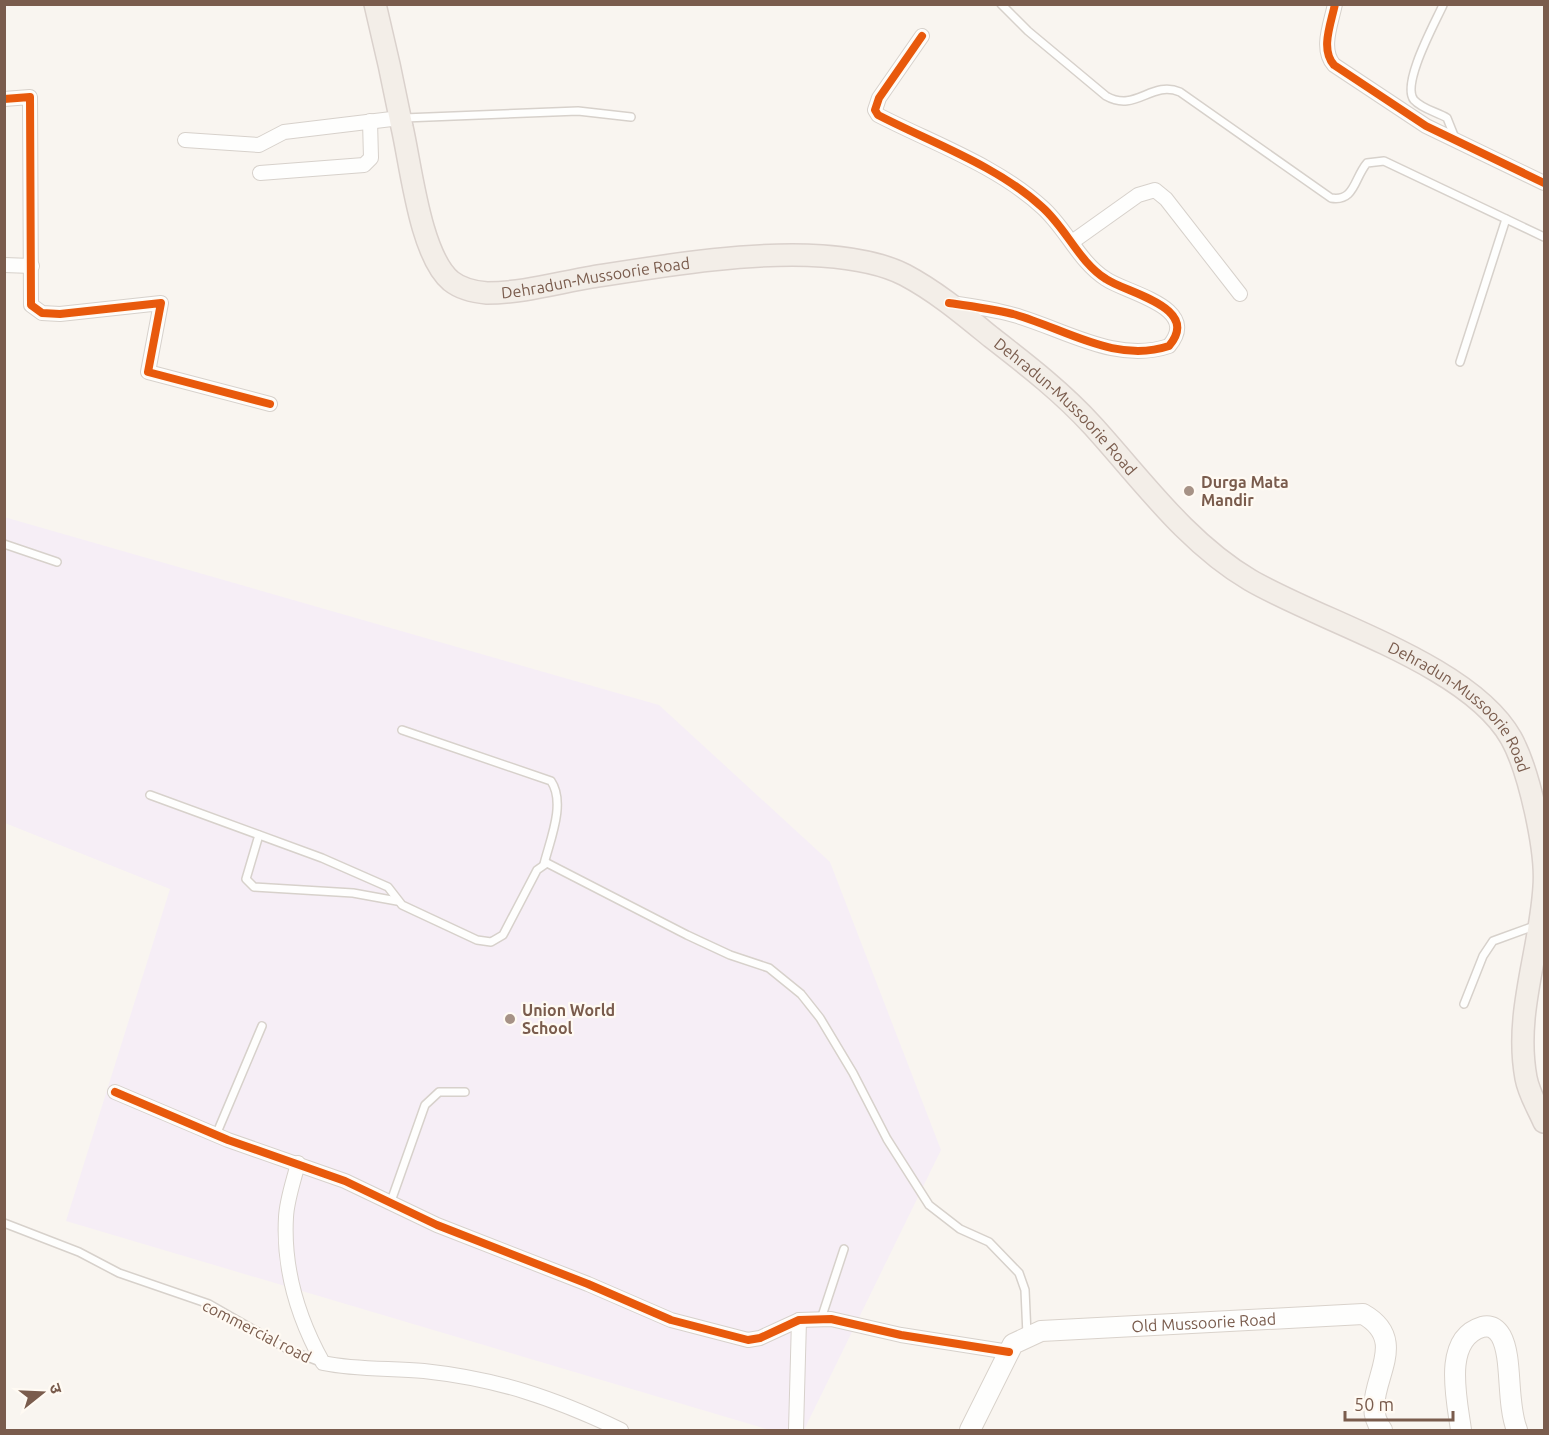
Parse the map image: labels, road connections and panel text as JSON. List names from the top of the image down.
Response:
{
  "streets": {
    "main road": ["Dehradun-Mussoorie Road", "Old Mussoorie Road"],
    "street": ["commercial road"]
  },
  "places": ["Durga Mata Mandir", "Union World School"],
  "scale_bar": "50 m",
  "north": "right"
}
